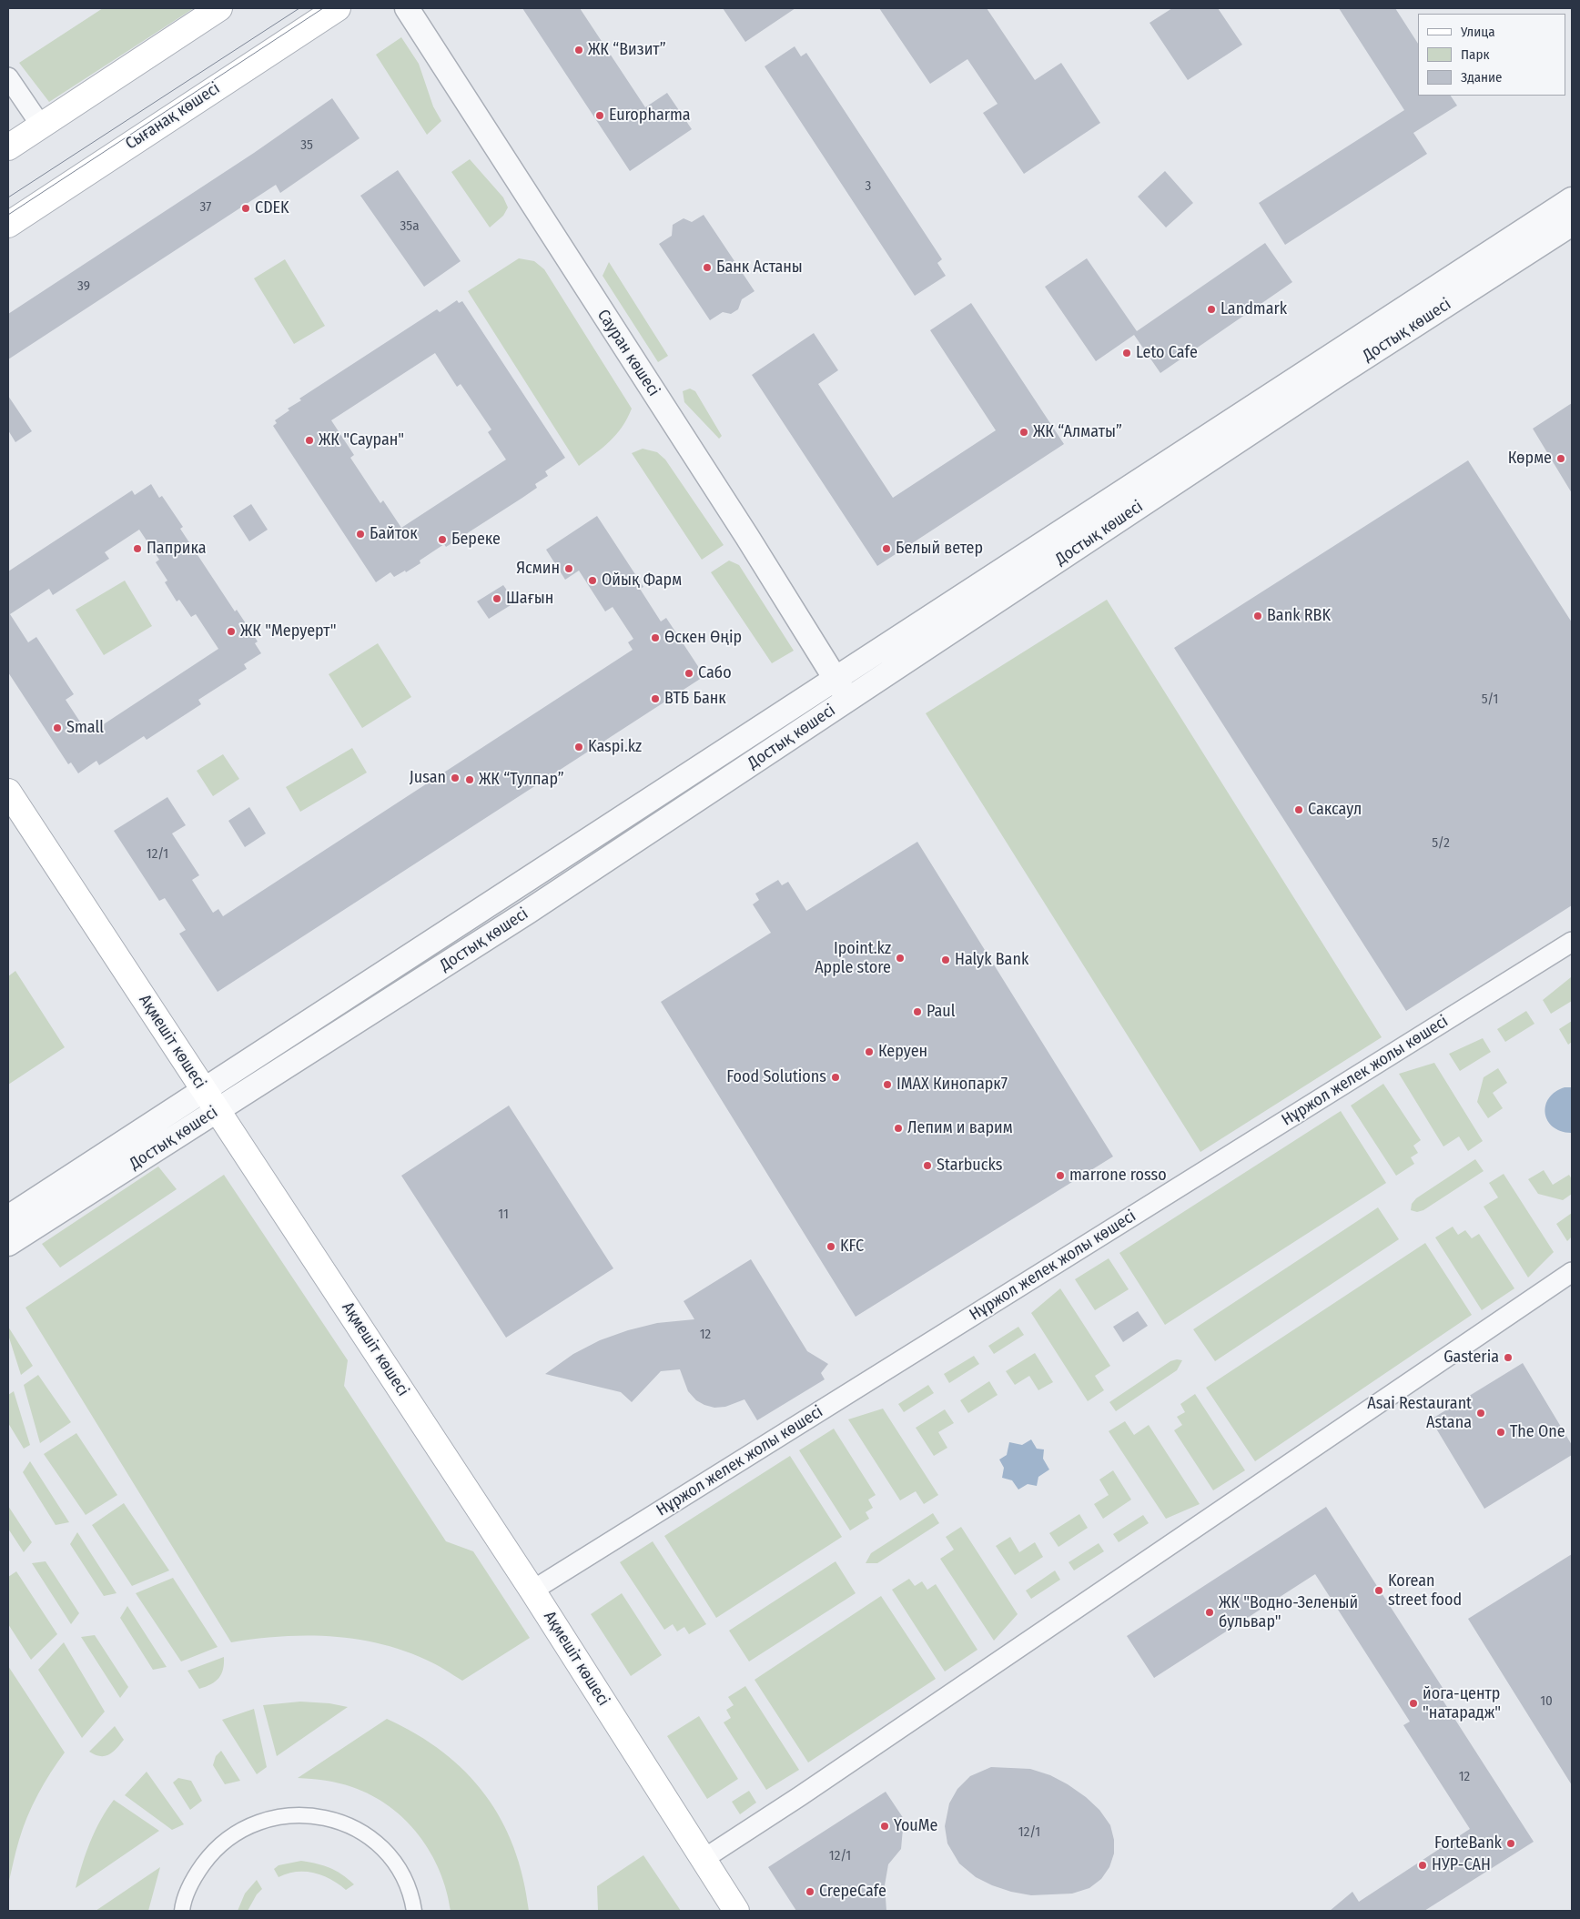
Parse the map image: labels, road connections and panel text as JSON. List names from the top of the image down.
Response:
{
  "streets": {
    "main road": ["Сығанақ көшесі", "Ақмешіт көшесі"],
    "street": ["Достық көшесі", "Сауран көшесі", "Нұржол желек жолы көшесі"]
  },
  "crossings": [
    ["Достық көшесі", "Сауран көшесі"],
    ["Достық көшесі", "Ақмешіт көшесі"],
    ["Ақмешіт көшесі", "Нұржол желек жолы көшесі"]
  ],
  "places": [
    "ЖК “Визит”",
    "Europharma",
    "CDEK",
    "Банк Астаны",
    "Landmark",
    "Leto Cafe",
    "ЖК “Алматы”",
    "ЖК \"Сауран\"",
    "Көрме",
    "Байток",
    "Береке",
    "Паприка",
    "Белый ветер",
    "Ясмин",
    "Ойық Фарм",
    "Шағын",
    "Bank RBK",
    "ЖК \"Меруерт\"",
    "Өскен Өңір",
    "Сабо",
    "ВТБ Банк",
    "Small",
    "Kaspi.kz",
    "Jusan",
    "ЖК “Тулпар”",
    "Саксаул",
    "Ipoint.kz Apple store",
    "Halyk Bank",
    "Paul",
    "Керуен",
    "Food Solutions",
    "IMAX Кинопарк7",
    "Лепим и варим",
    "Starbucks",
    "marrone rosso",
    "KFC",
    "Gasteria",
    "Asai Restaurant Astana",
    "The One",
    "Korean street food",
    "ЖК \"Водно-Зеленый бульвар\"",
    "йога-центр \"натарадж\"",
    "YouMe",
    "ForteBank",
    "НУР-САН",
    "CrepeCafe"
  ],
  "house_numbers": [
    "35",
    "3",
    "37",
    "35а",
    "39",
    "5/1",
    "5/2",
    "12/1",
    "11",
    "12",
    "10",
    "12",
    "12/1",
    "12/1"
  ],
  "legend": ["Улица", "Парк", "Здание"]
}
